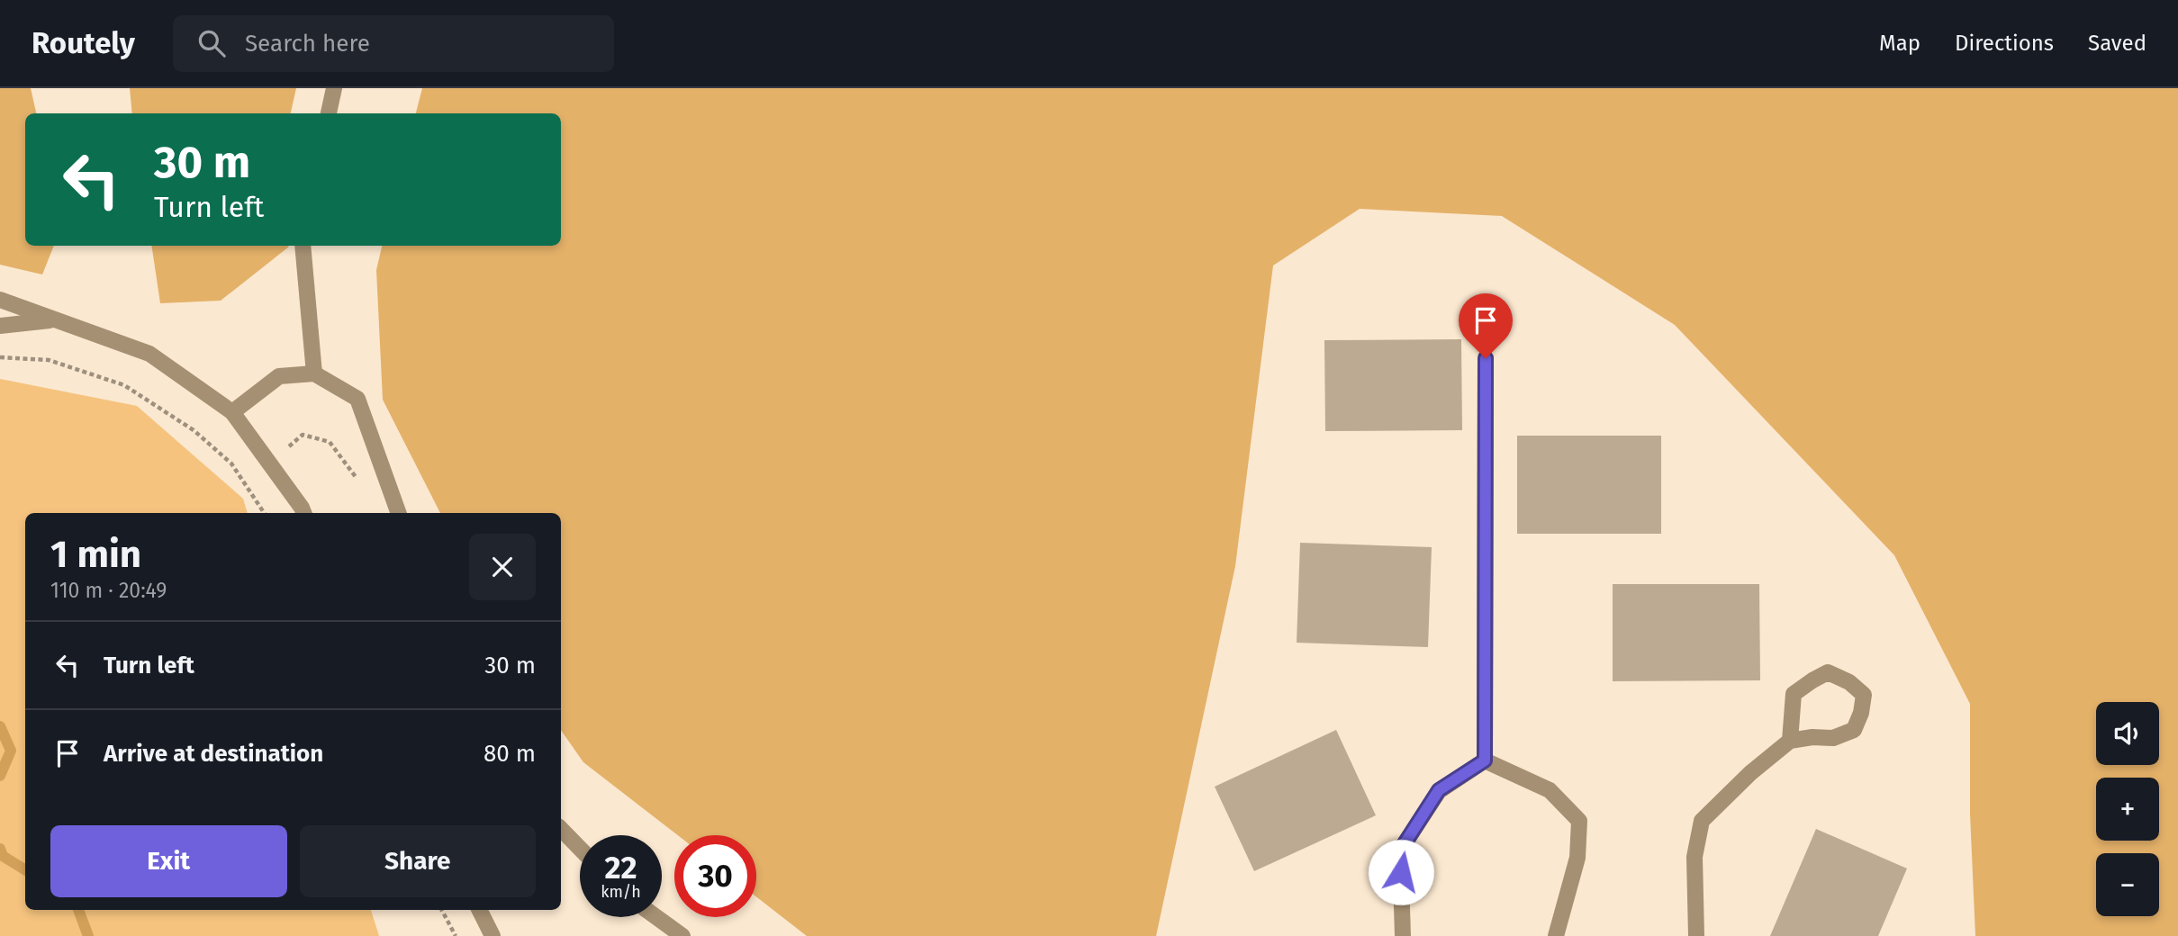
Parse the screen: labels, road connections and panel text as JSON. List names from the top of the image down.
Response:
{
  "page": {
    "header": "Routely",
    "search": "Search here",
    "nav": ["Map", "Directions", "Saved"],
    "turn": ["30 m", "Turn left"],
    "heading": ["1 min", "110 m · 20:49"],
    "list": [
      {
        "name": "Turn left",
        "value": "30 m"
      },
      {
        "name": "Arrive at destination",
        "value": "80 m"
      }
    ],
    "map_buttons": ["+", "−"],
    "buttons": ["Exit", "Share"],
    "speed": "22 km/h",
    "limit": "30"
  }
}
